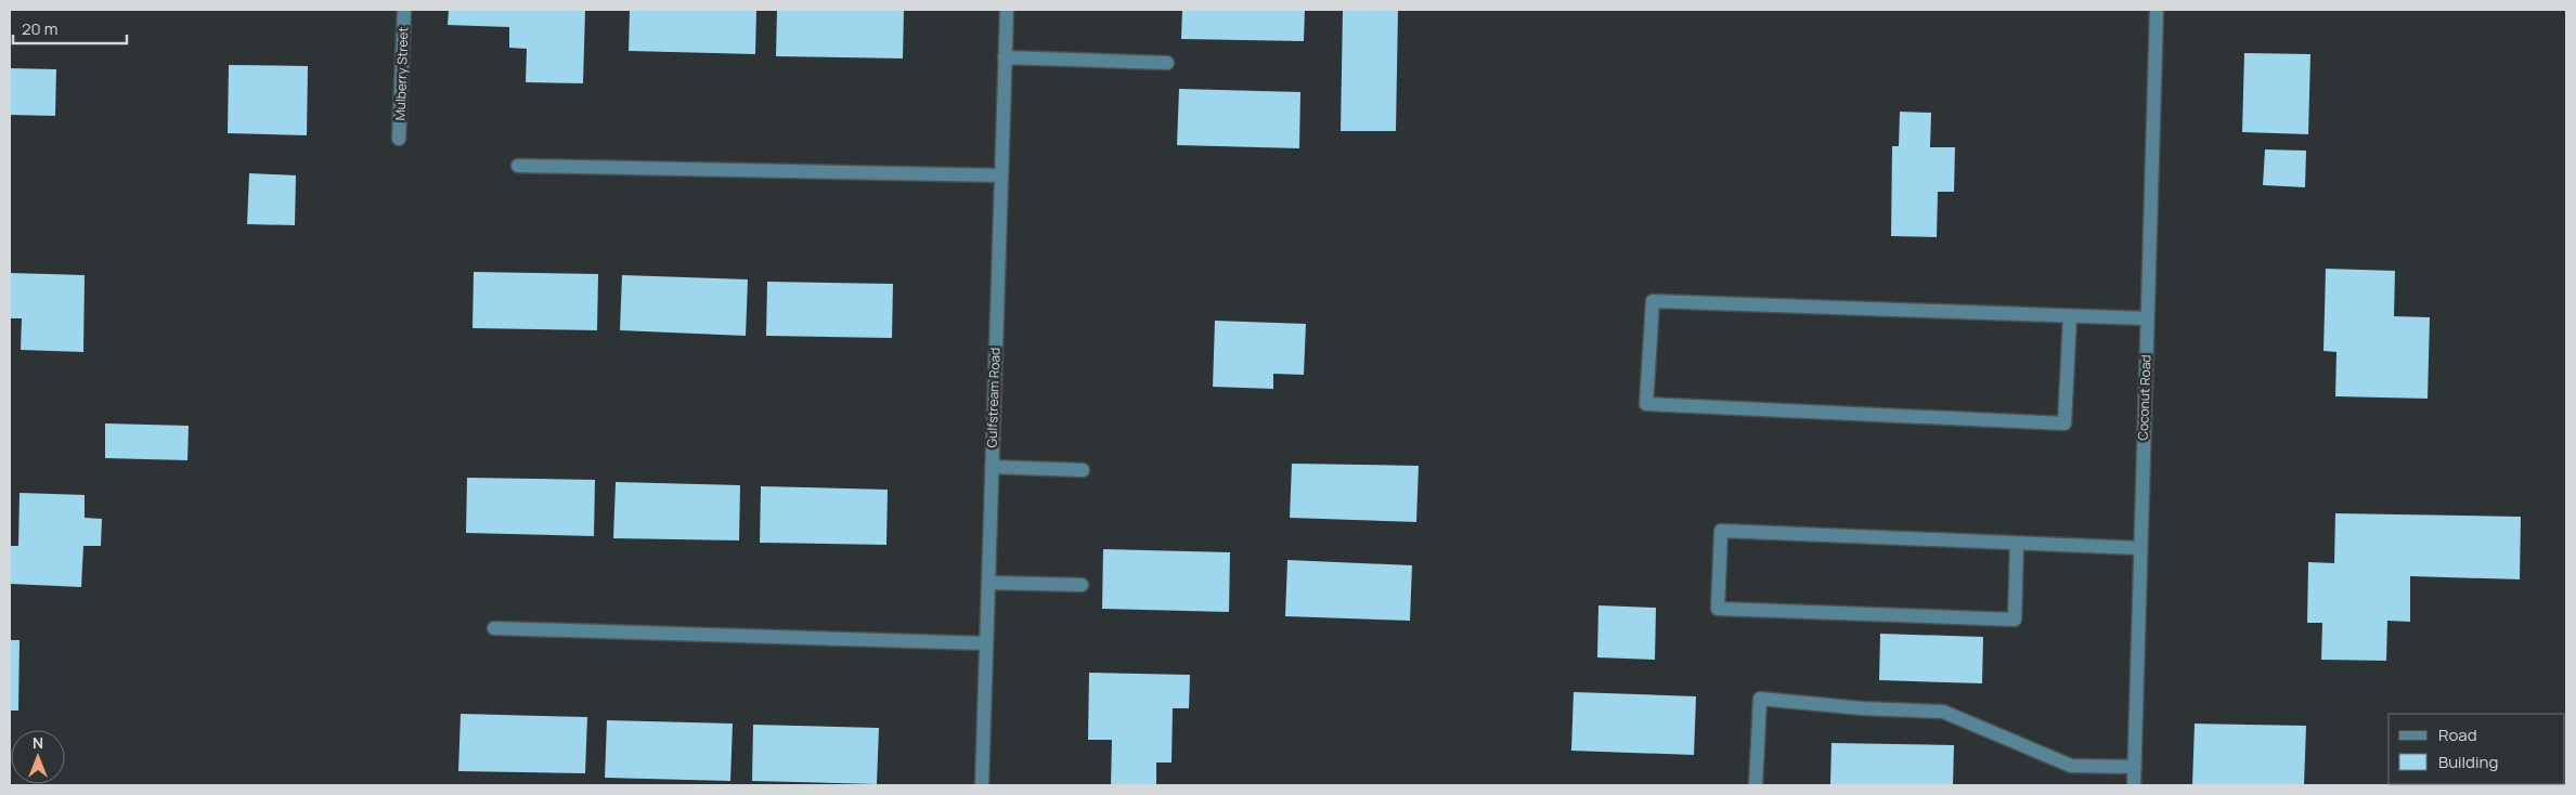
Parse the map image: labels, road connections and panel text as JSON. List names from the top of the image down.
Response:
{
  "streets": {
    "street": ["Mulberry Street", "Gulfstream Road", "Coconut Road"]
  },
  "legend": ["Road", "Building"],
  "scale_bar": "20 m",
  "north": "top"
}
